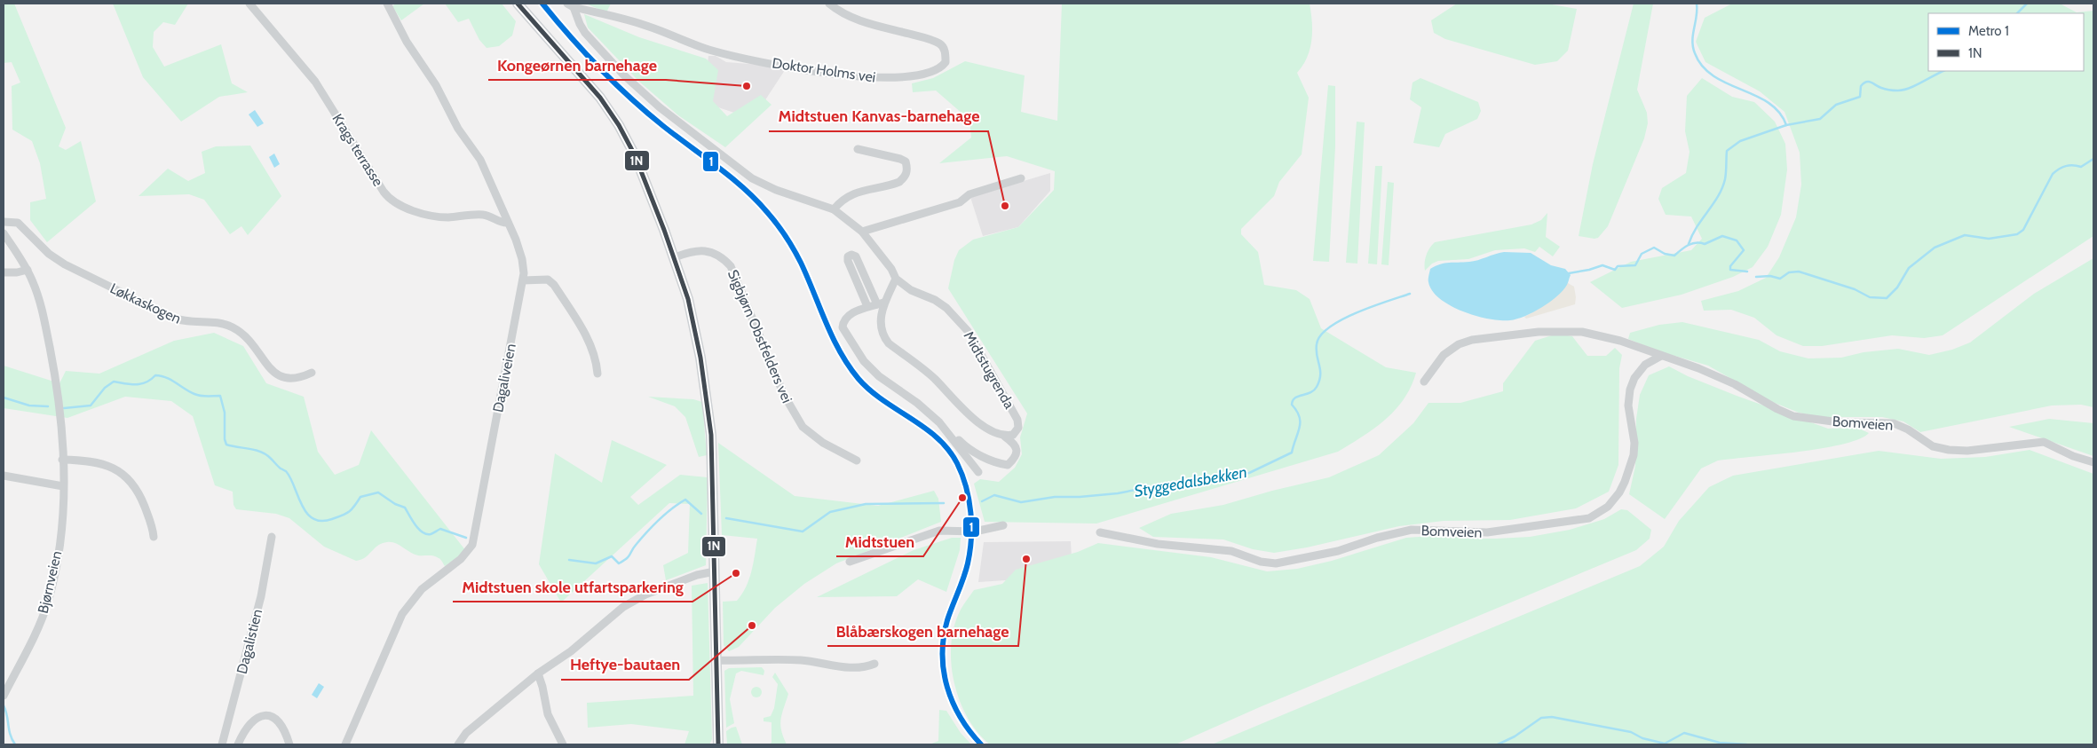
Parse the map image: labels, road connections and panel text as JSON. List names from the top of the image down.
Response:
{
  "streets": {
    "street": [
      "Doktor Holms vei",
      "Krags terrasse",
      "Løkkaskogen",
      "Sigbjørn Obstfelders vei",
      "Midtstugrenda",
      "Dagaliveien",
      "Bomveien",
      "Bjørnveien",
      "Dagalistien"
    ]
  },
  "crossings": [
    ["Doktor Holms vei", "Midtstugrenda"],
    ["Krags terrasse", "Dagaliveien"]
  ],
  "water": ["Styggedalsbekken"],
  "places": [
    "Kongeørnen barnehage",
    "Midtstuen Kanvas-barnehage",
    "Midtstuen",
    "Blåbærskogen barnehage",
    "Midtstuen skole utfartsparkering",
    "Heftye-bautaen"
  ],
  "lines": ["metro line 1", "transit line 1N"],
  "legend": ["Metro 1", "1N"]
}
